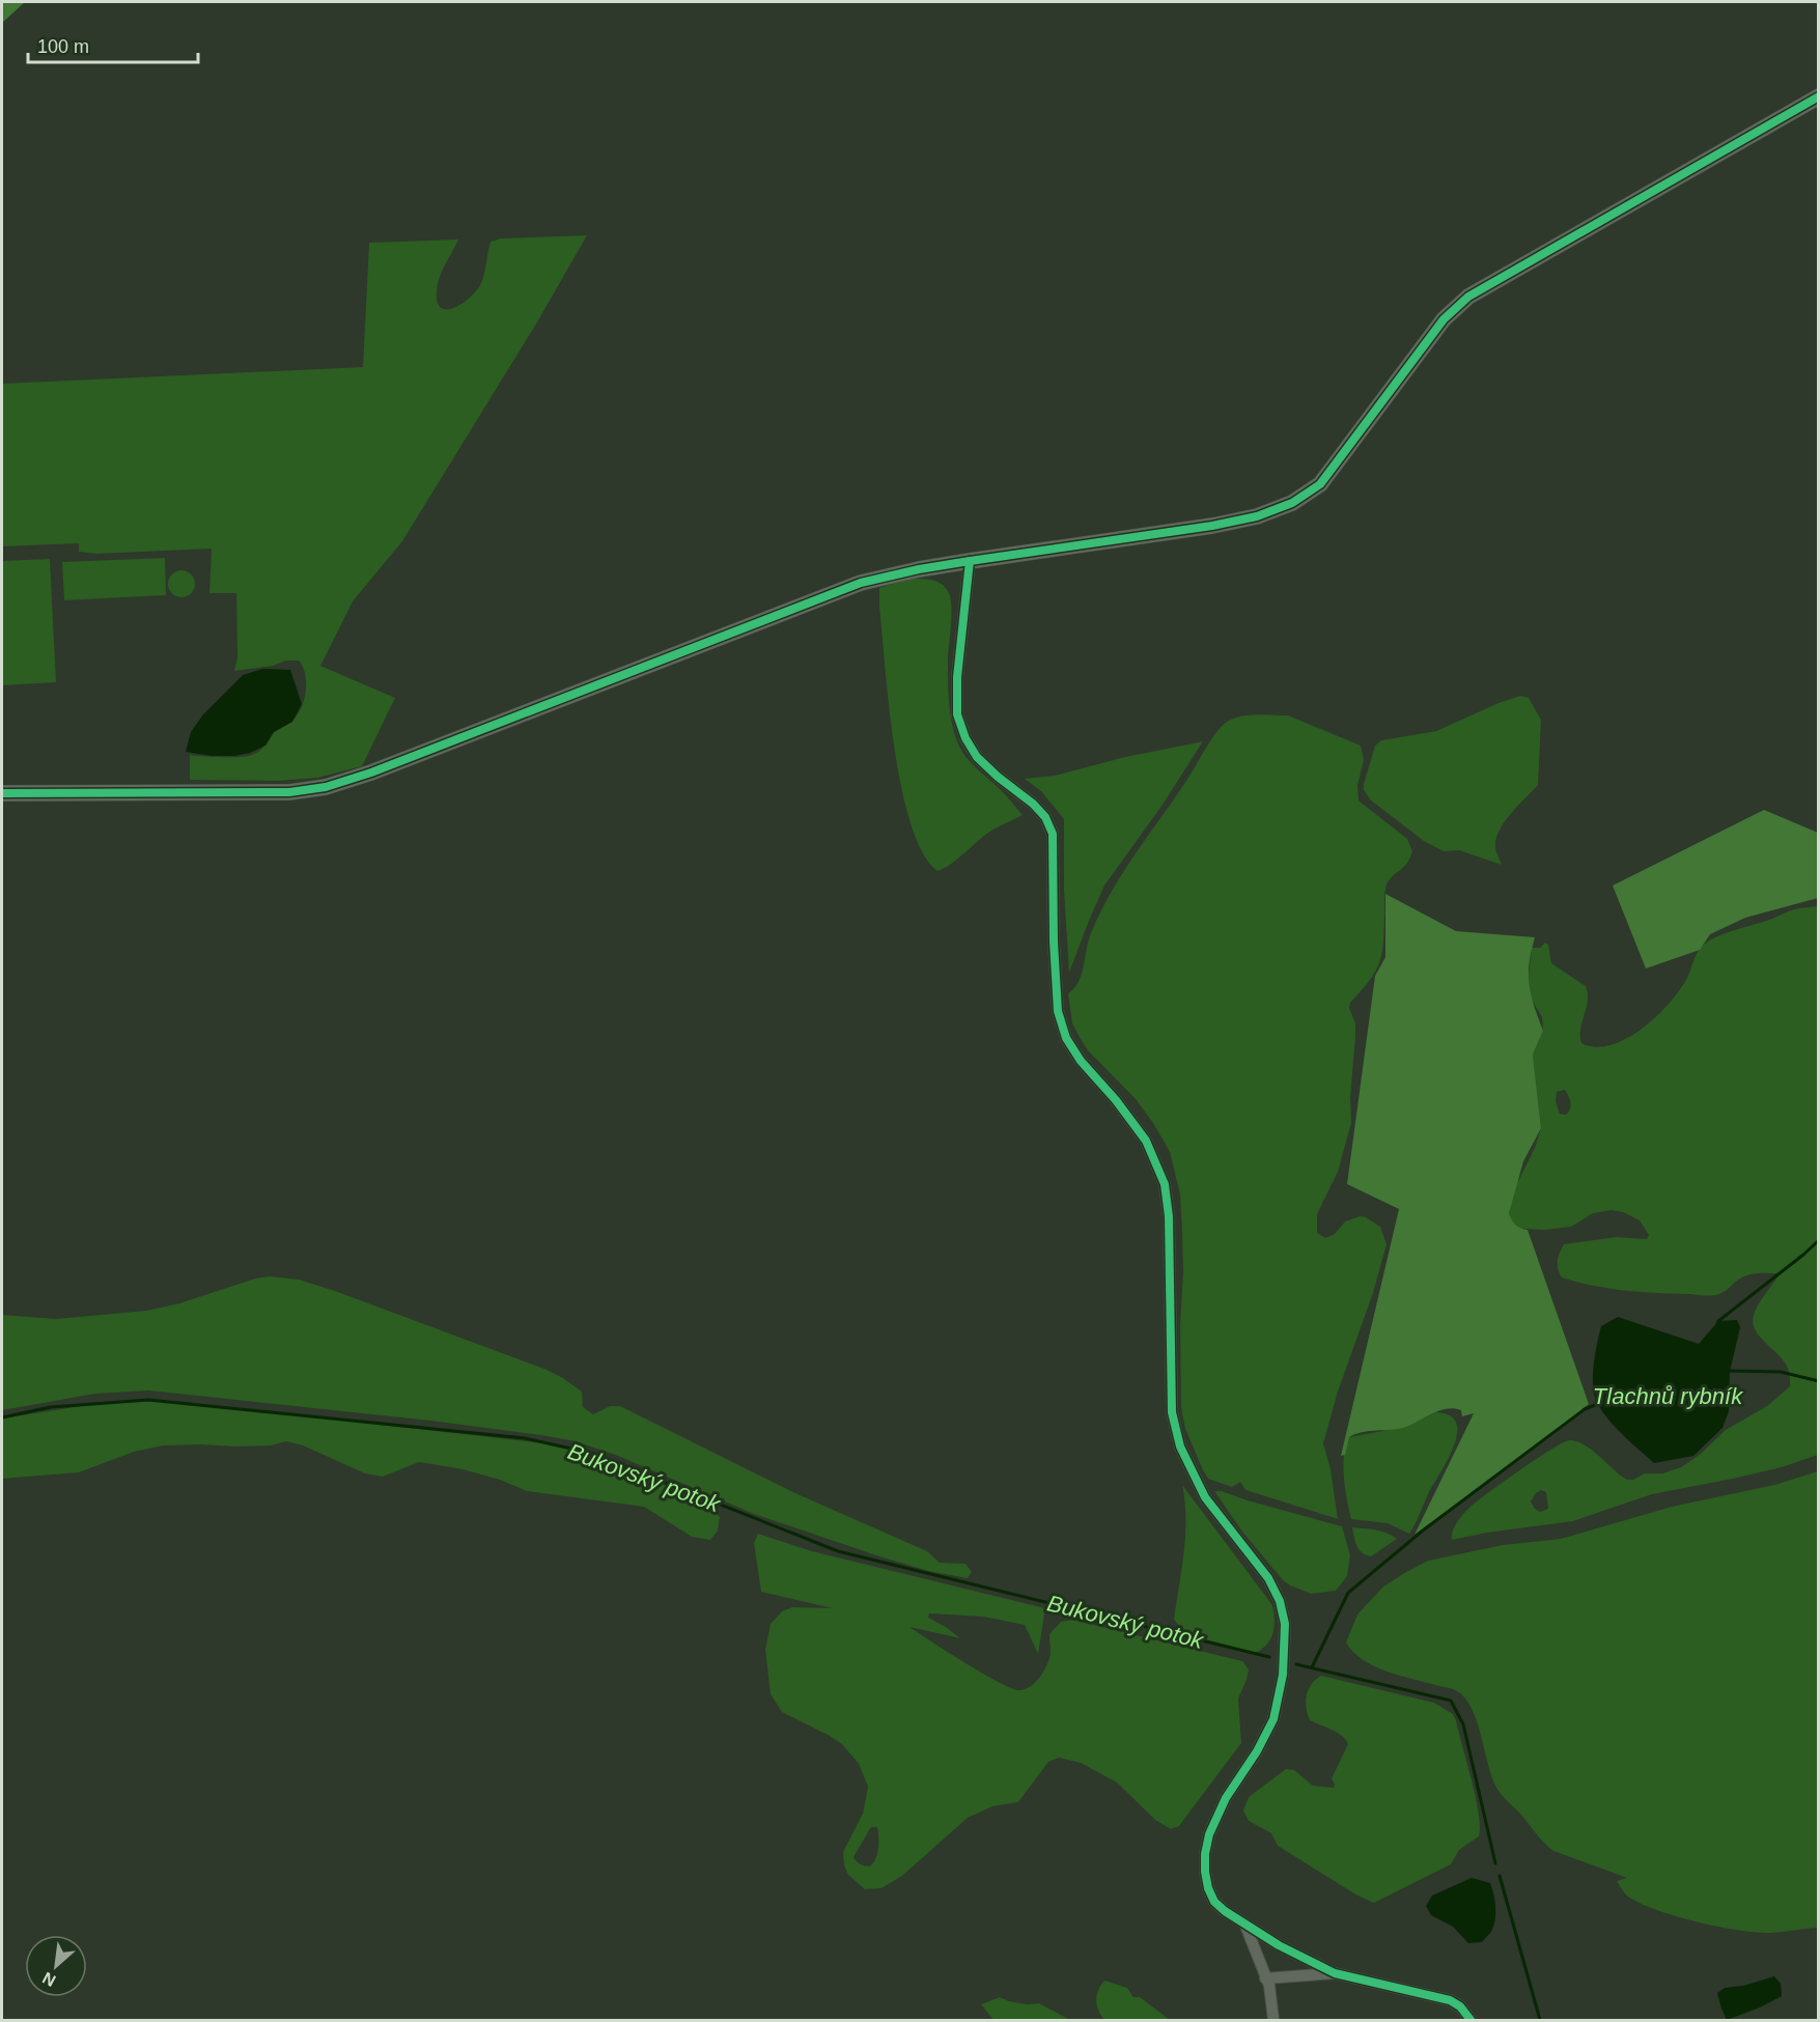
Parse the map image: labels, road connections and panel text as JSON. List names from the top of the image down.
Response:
{
  "water": ["Tlachnů rybník", "Bukovský potok"],
  "scale_bar": "100 m",
  "north": "bottom left"
}
